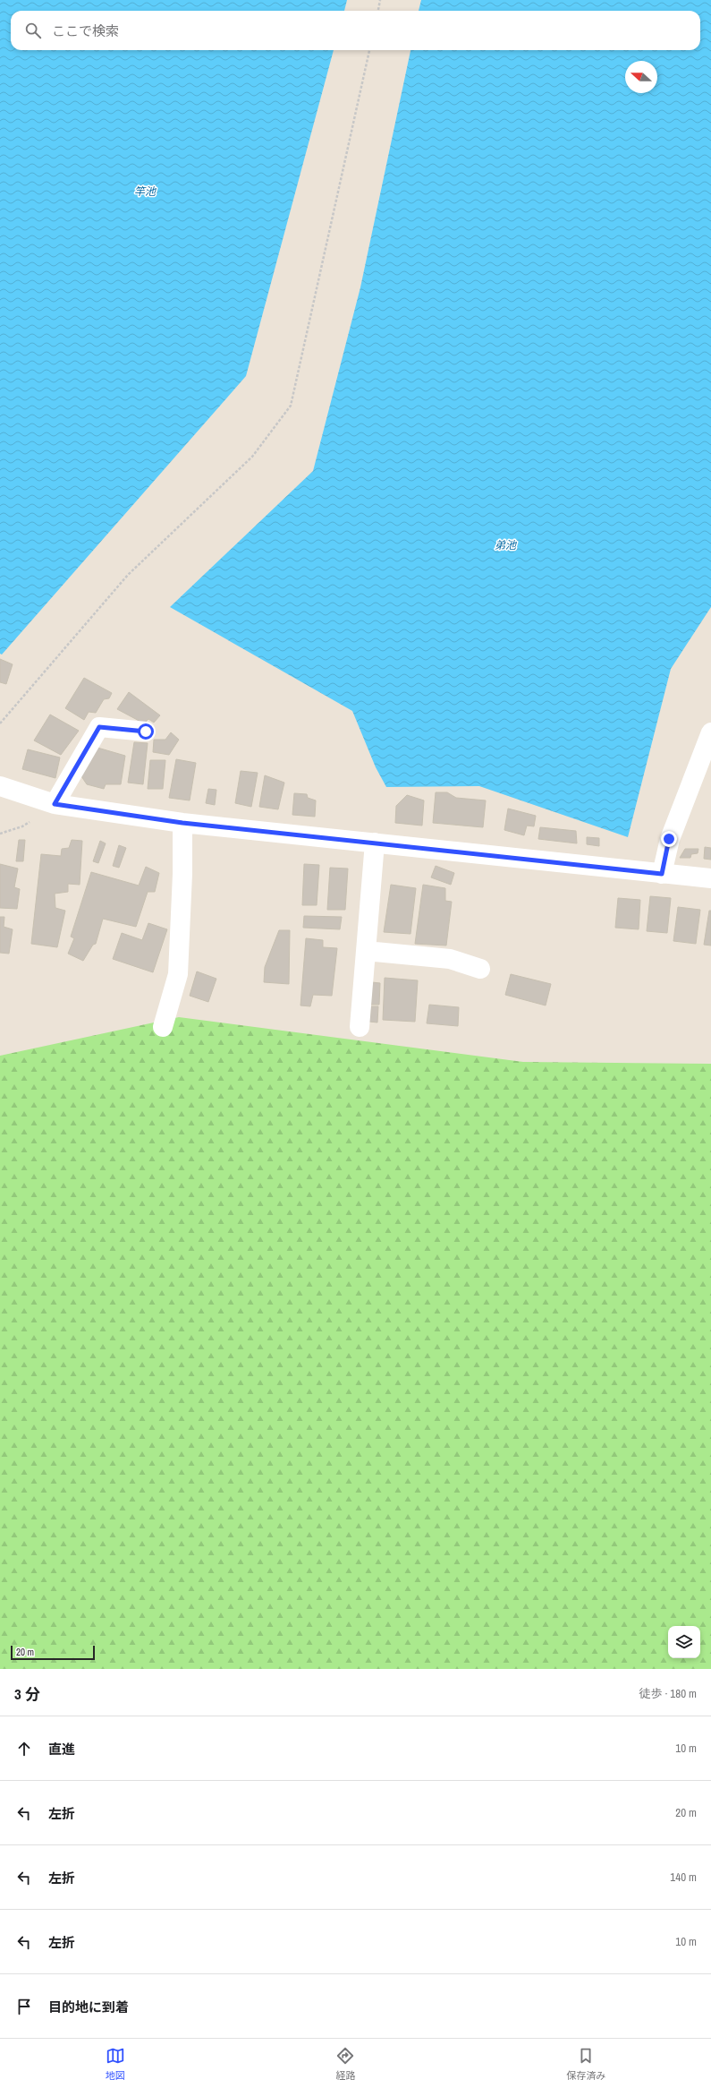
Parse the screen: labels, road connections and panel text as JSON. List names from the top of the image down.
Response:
{
  "water": ["竿池", "弟池"],
  "scale_bar": "20 m",
  "north": "left",
  "page": {
    "search": "ここで検索",
    "scale": "20 m",
    "heading": ["3 分", "徒歩 · 180 m"],
    "list": [
      ["直進", "10 m"],
      ["左折", "20 m"],
      ["左折", "140 m"],
      ["左折", "10 m"],
      "目的地に到着"
    ],
    "nav": ["地図", "経路", "保存済み"]
  }
}
